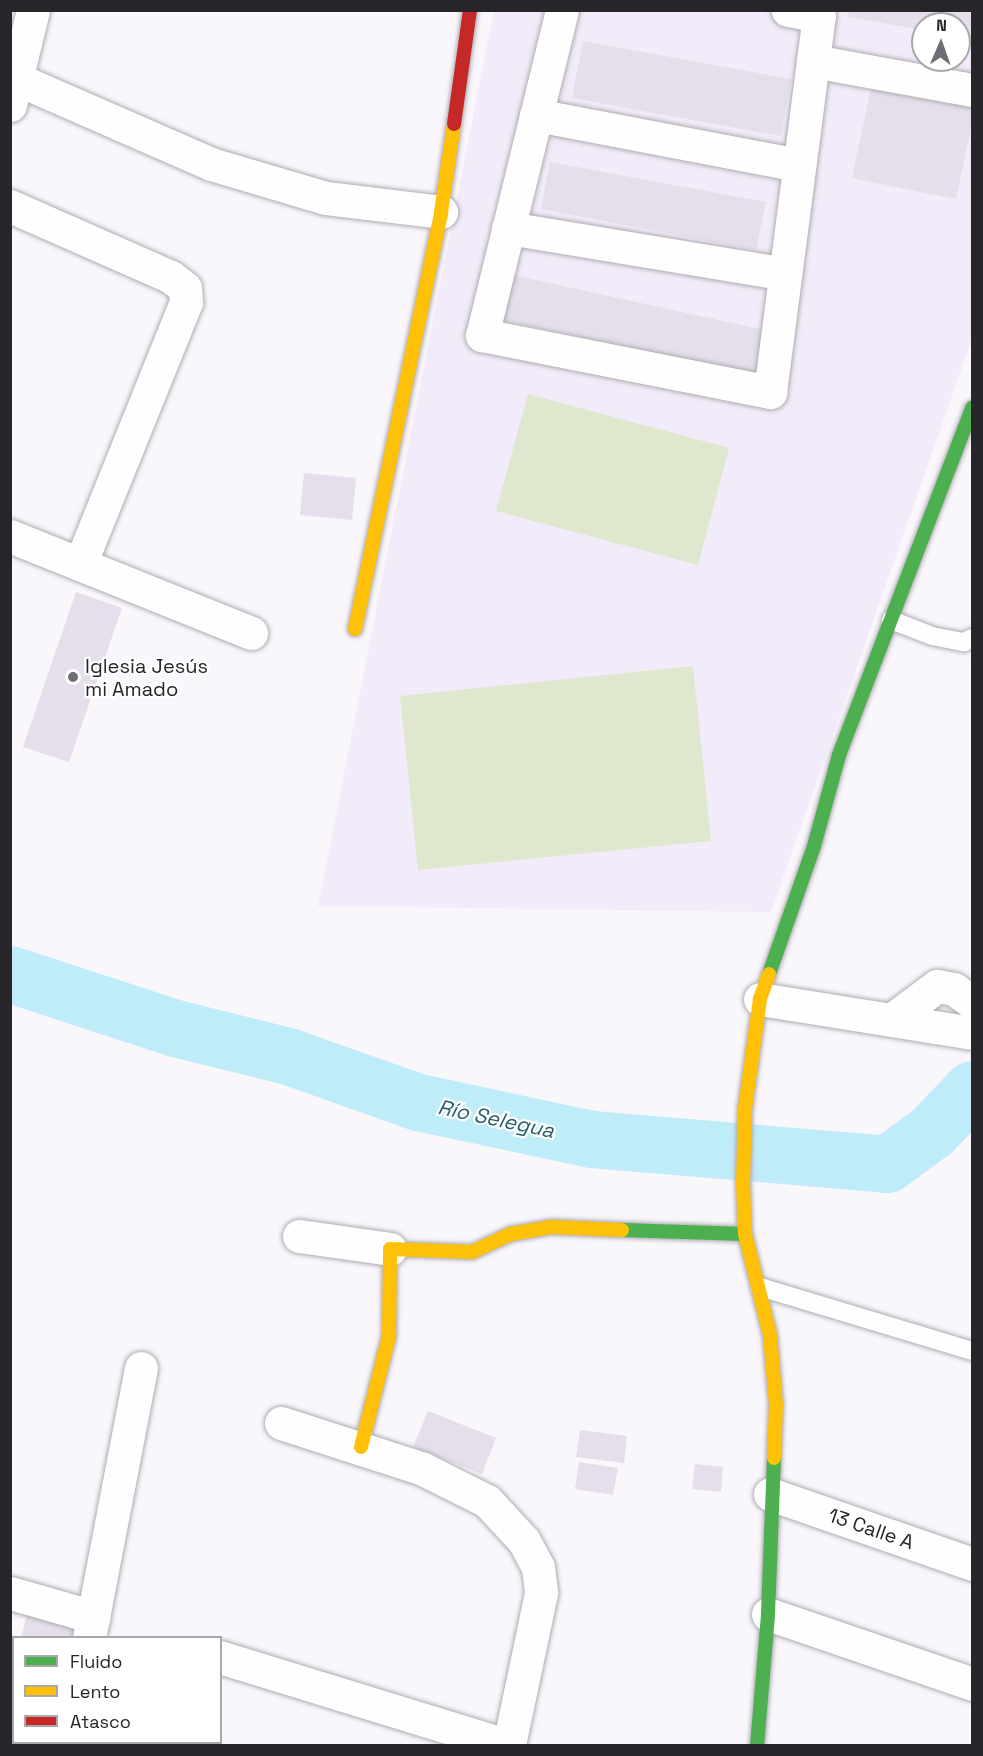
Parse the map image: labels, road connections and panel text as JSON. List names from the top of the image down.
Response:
{
  "streets": {
    "street": ["13 Calle A"]
  },
  "water": ["Río Selegua"],
  "places": ["Iglesia Jesús mi Amado"],
  "legend": ["Fluido", "Lento", "Atasco"],
  "north": "top"
}
